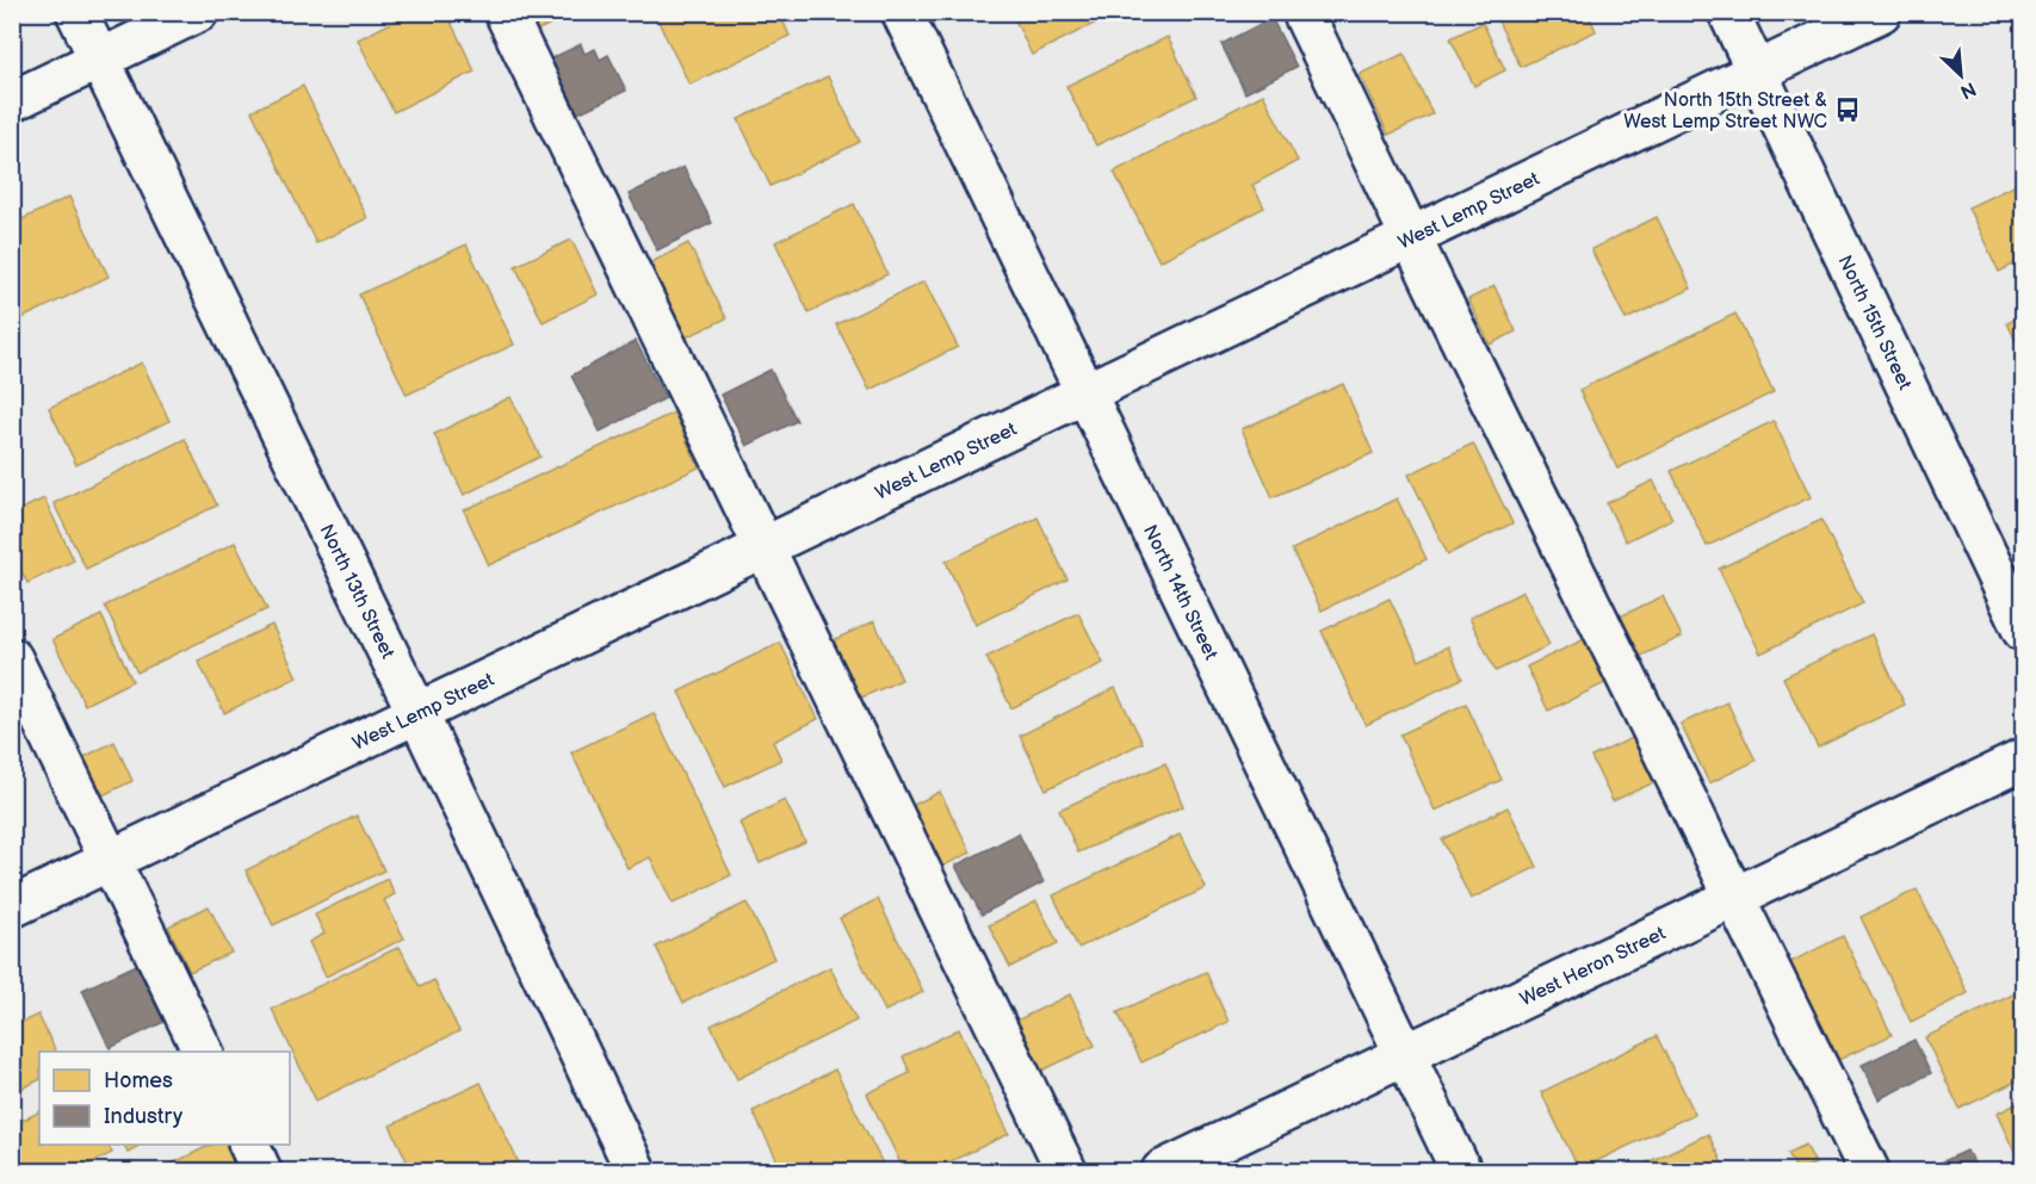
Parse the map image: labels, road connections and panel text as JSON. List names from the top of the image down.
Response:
{
  "streets": {
    "street": [
      "West Lemp Street",
      "North 15th Street",
      "North 13th Street",
      "North 14th Street",
      "West Heron Street"
    ]
  },
  "crossings": [
    ["West Lemp Street", "North 15th Street"],
    ["West Lemp Street", "North 13th Street"],
    ["West Lemp Street", "North 14th Street"],
    ["North 14th Street", "West Heron Street"]
  ],
  "places": {
    "bus stop": ["North 15th Street & West Lemp Street NWC"]
  },
  "legend": ["Homes", "Industry"],
  "north": "bottom right"
}
